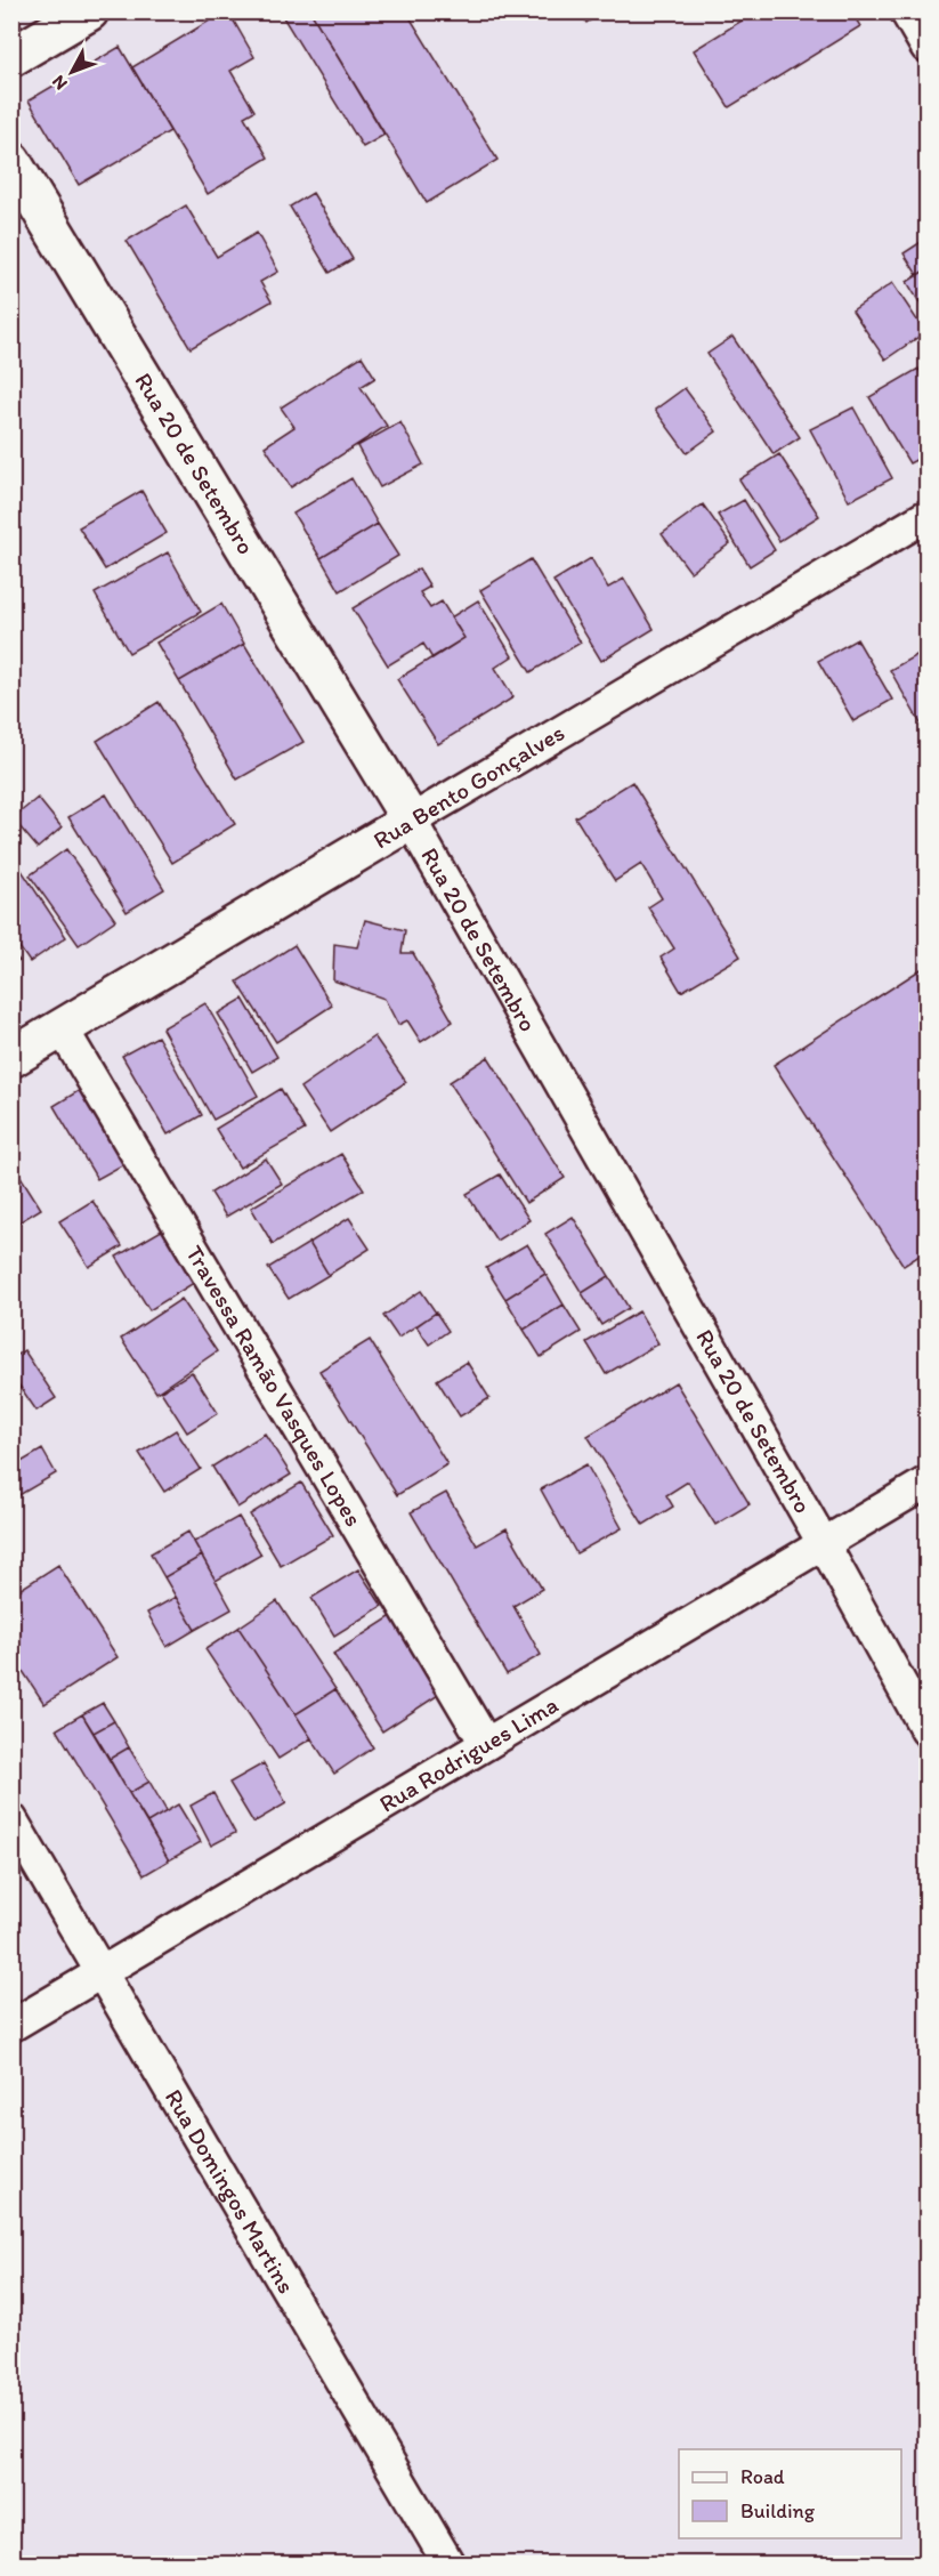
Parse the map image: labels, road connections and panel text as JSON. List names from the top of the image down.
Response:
{
  "streets": {
    "main road": ["Rua 20 de Setembro", "Rua Bento Gonçalves"],
    "street": ["Travessa Ramão Vasques Lopes", "Rua Rodrigues Lima", "Rua Domingos Martins"]
  },
  "crossings": [
    ["Rua 20 de Setembro", "Rua Bento Gonçalves"],
    ["Rua 20 de Setembro", "Rua Rodrigues Lima"],
    ["Rua Bento Gonçalves", "Travessa Ramão Vasques Lopes"],
    ["Travessa Ramão Vasques Lopes", "Rua Rodrigues Lima"],
    ["Rua Rodrigues Lima", "Rua Domingos Martins"]
  ],
  "legend": ["Road", "Building"],
  "north": "bottom left"
}
